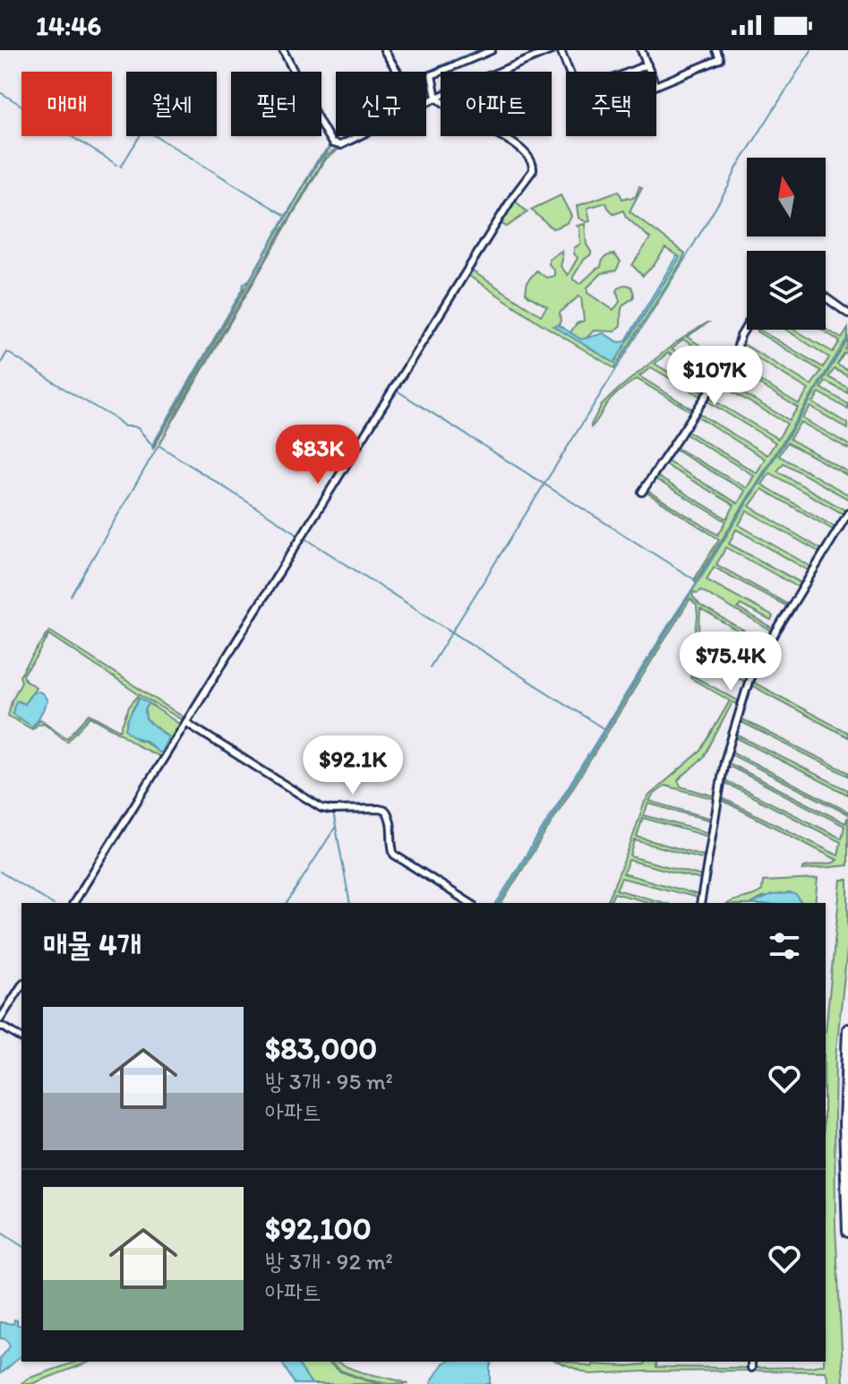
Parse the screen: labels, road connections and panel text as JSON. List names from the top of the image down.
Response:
{
  "north": "top",
  "page": {
    "status": "14:46",
    "chip": [
      "매매",
      "월세",
      "필터",
      "신규",
      "아파트",
      "주택"
    ],
    "price": [
      "$107K",
      "$83K",
      "$75.4K",
      "$92.1K"
    ],
    "heading": "매물 4개",
    "list": [
      {
        "name": "$83,000",
        "note": "방 3개 · 95 m² · 아파트"
      },
      {
        "name": "$92,100",
        "note": "방 3개 · 92 m² · 아파트"
      }
    ]
  }
}
